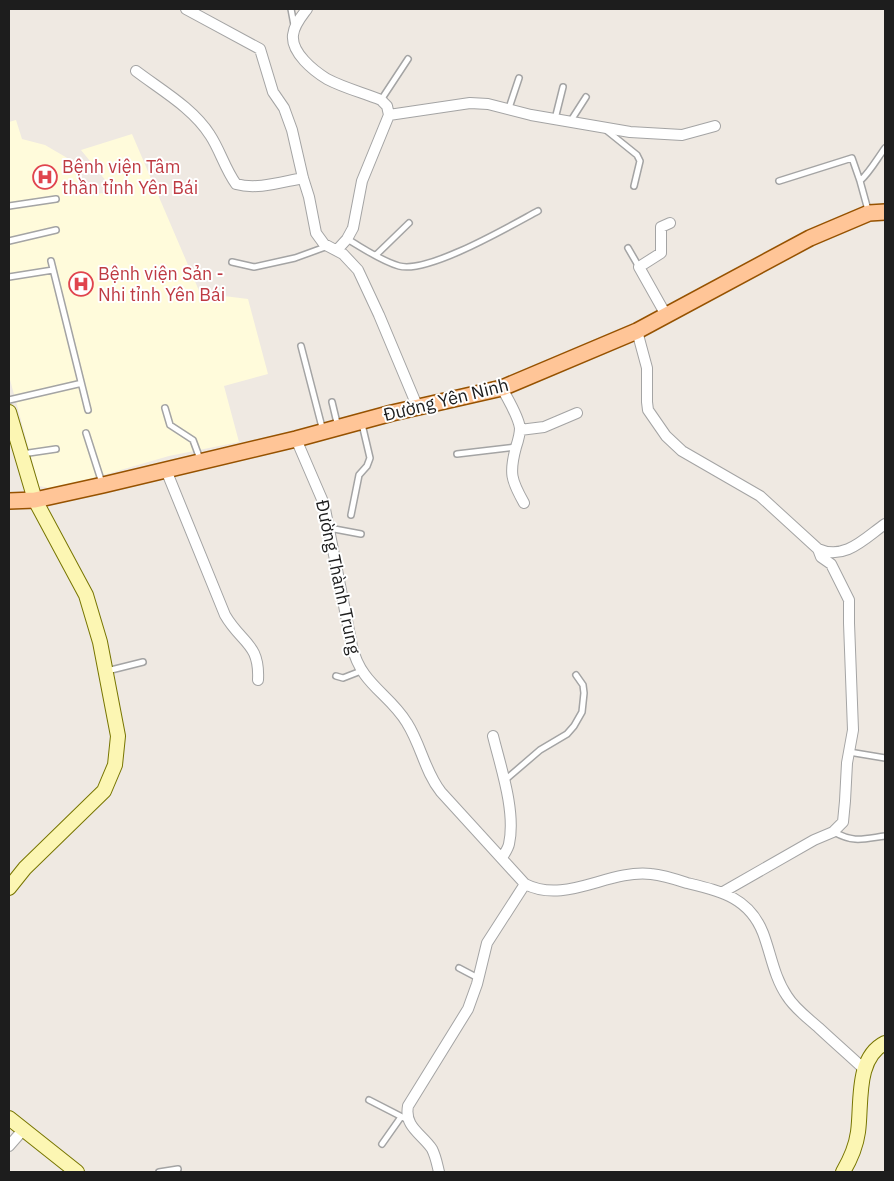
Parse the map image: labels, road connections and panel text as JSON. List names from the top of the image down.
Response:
{
  "streets": {
    "main road": ["Đường Yên Ninh"],
    "street": ["Đường Thành Trung"]
  },
  "crossings": [
    ["Đường Yên Ninh", "Đường Thành Trung"]
  ],
  "places": {
    "hospital": ["Bệnh viện Tâm thần tỉnh Yên Bái", "Bệnh viện Sản - Nhi tỉnh Yên Bái"]
  }
}
